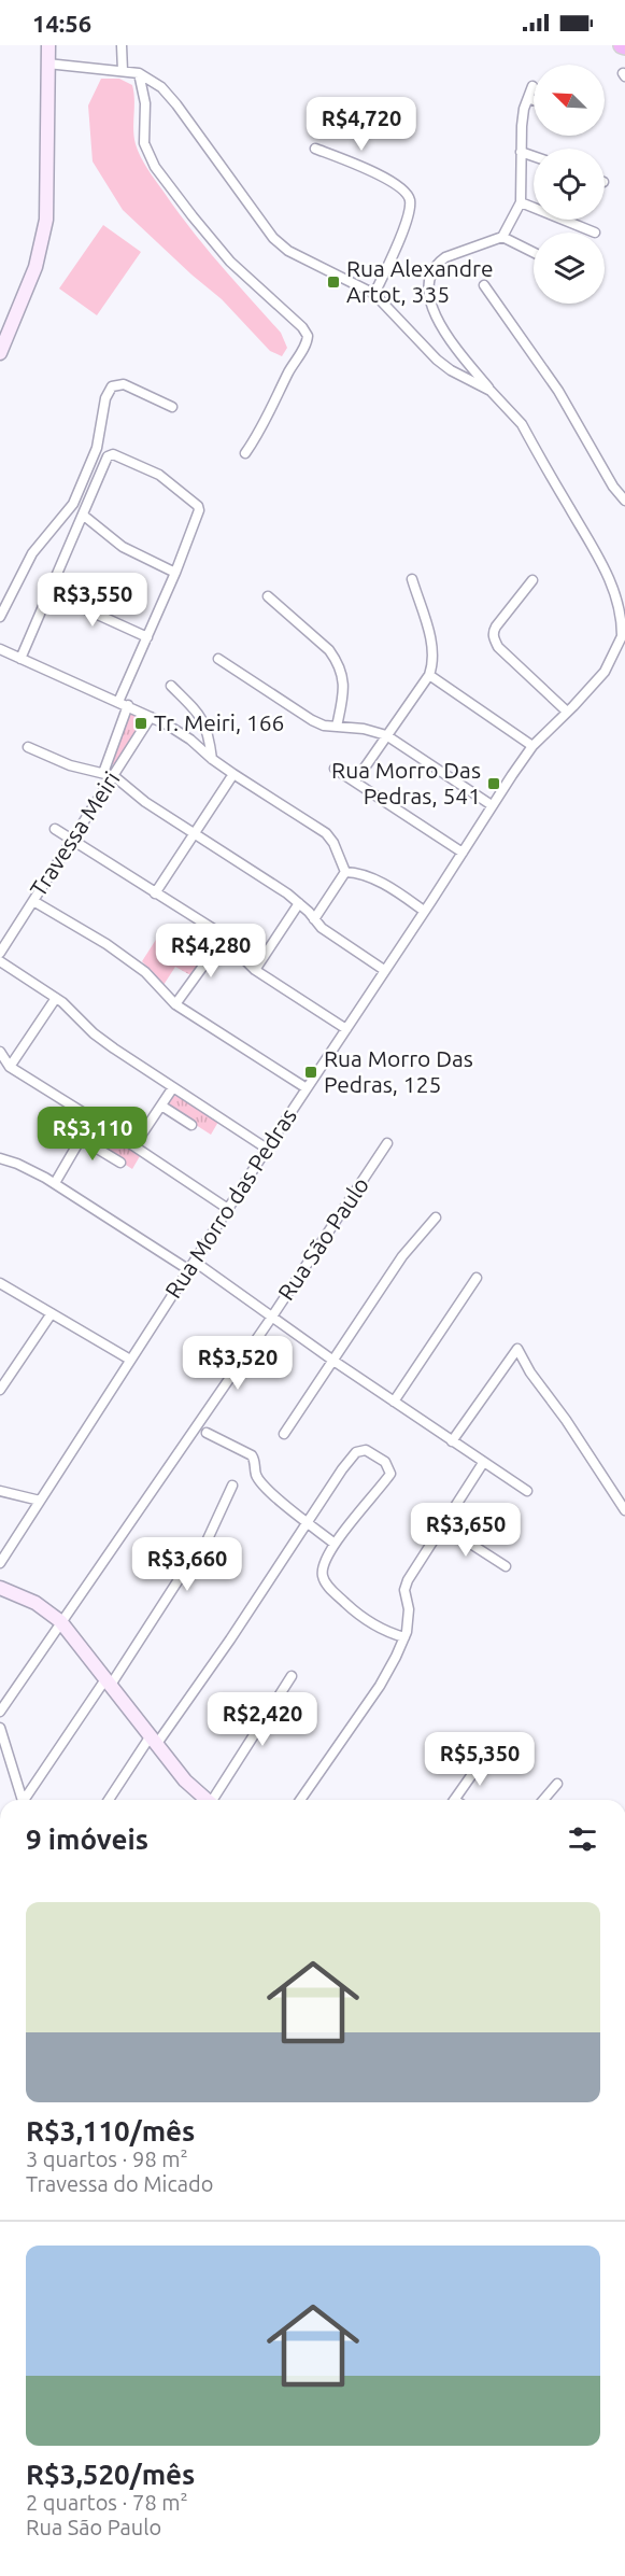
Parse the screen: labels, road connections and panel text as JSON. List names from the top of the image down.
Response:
{
  "streets": {
    "street": ["Travessa Meiri", "Rua Morro das Pedras", "Rua São Paulo"]
  },
  "places": {
    "transit": [
      "Rua Alexandre Artot, 335",
      "Tr. Meiri, 166",
      "Rua Morro Das Pedras, 541",
      "Rua Morro Das Pedras, 125"
    ]
  },
  "north": "top left",
  "page": {
    "status": "14:56",
    "price": [
      "R$4,720",
      "R$3,550",
      "R$4,280",
      "R$3,110",
      "R$3,520",
      "R$3,650",
      "R$3,660",
      "R$2,420",
      "R$5,350"
    ],
    "heading": "9 imóveis",
    "list": [
      {
        "name": "R$3,110/mês",
        "note": "3 quartos · 98 m² · Travessa do Micado"
      },
      {
        "name": "R$3,520/mês",
        "note": "2 quartos · 78 m² · Rua São Paulo"
      }
    ]
  }
}
